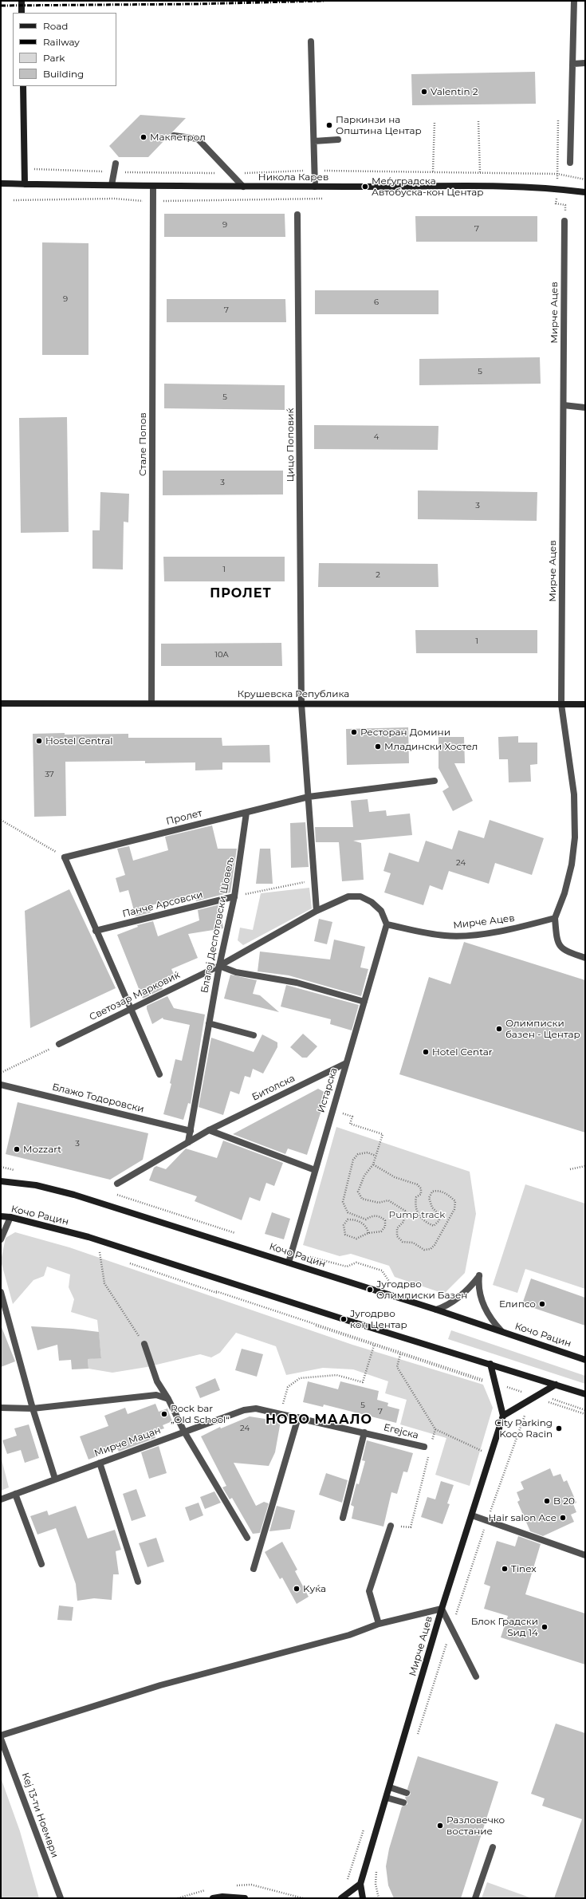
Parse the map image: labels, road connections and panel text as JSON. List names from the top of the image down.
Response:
{
  "streets": {
    "street": [
      "Никола Карев",
      "Мирче Ацев",
      "Стале Попов",
      "Цицо Поповиќ",
      "Крушевска Република",
      "Пролет",
      "Панче Арсовски",
      "Благој Деспотовски Шовељ",
      "Светозар Марковиќ",
      "Битолска",
      "Истарска",
      "Блажо Тодоровски",
      "Кочо Рацин",
      "Егејска",
      "Мирче Мацан",
      "Кеј 13-ти Ноември"
    ]
  },
  "crossings": [
    ["Никола Карев", "Стале Попов"],
    ["Мирче Ацев", "Крушевска Република"],
    ["Мирче Ацев", "Истарска"],
    ["Стале Попов", "Крушевска Република"],
    ["Цицо Поповиќ", "Крушевска Република"],
    ["Пролет", "Благој Деспотовски Шовељ"],
    ["Панче Арсовски", "Благој Деспотовски Шовељ"],
    ["Благој Деспотовски Шовељ", "Светозар Марковиќ"],
    ["Благој Деспотовски Шовељ", "Битолска"],
    ["Благој Деспотовски Шовељ", "Блажо Тодоровски"],
    ["Битолска", "Истарска"],
    ["Истарска", "Кочо Рацин"],
    ["Егејска", "Мирче Мацан"]
  ],
  "districts": ["ПРОЛЕТ", "НОВО МААЛО"],
  "parks": ["Pump track"],
  "places": [
    "Valentin 2",
    "Паркинзи на Општина Центар",
    "Макпетрол",
    "Меѓуградска Автобуска-кон Центар",
    "Ресторан Домини",
    "Hostel Central",
    "Младински Хостел",
    "Олимписки базен - Центар",
    "Hotel Centar",
    "Mozzart",
    "Југодрво Олимписки Базен",
    "Елипсо",
    "Југодрво кон Центар",
    "Rock bar „Old School“",
    "City Parking Koco Racin",
    "B 20",
    "Hair salon Ace",
    "Tinex",
    "Kуќа",
    "Блок Градски Sид 14",
    "Разловечко востание"
  ],
  "house_numbers": [
    "9",
    "7",
    "9",
    "6",
    "7",
    "5",
    "5",
    "4",
    "3",
    "3",
    "1",
    "2",
    "1",
    "10A",
    "37",
    "24",
    "3",
    "5",
    "7",
    "24"
  ],
  "legend": [
    "Road",
    "Railway",
    "Park",
    "Building"
  ]
}
